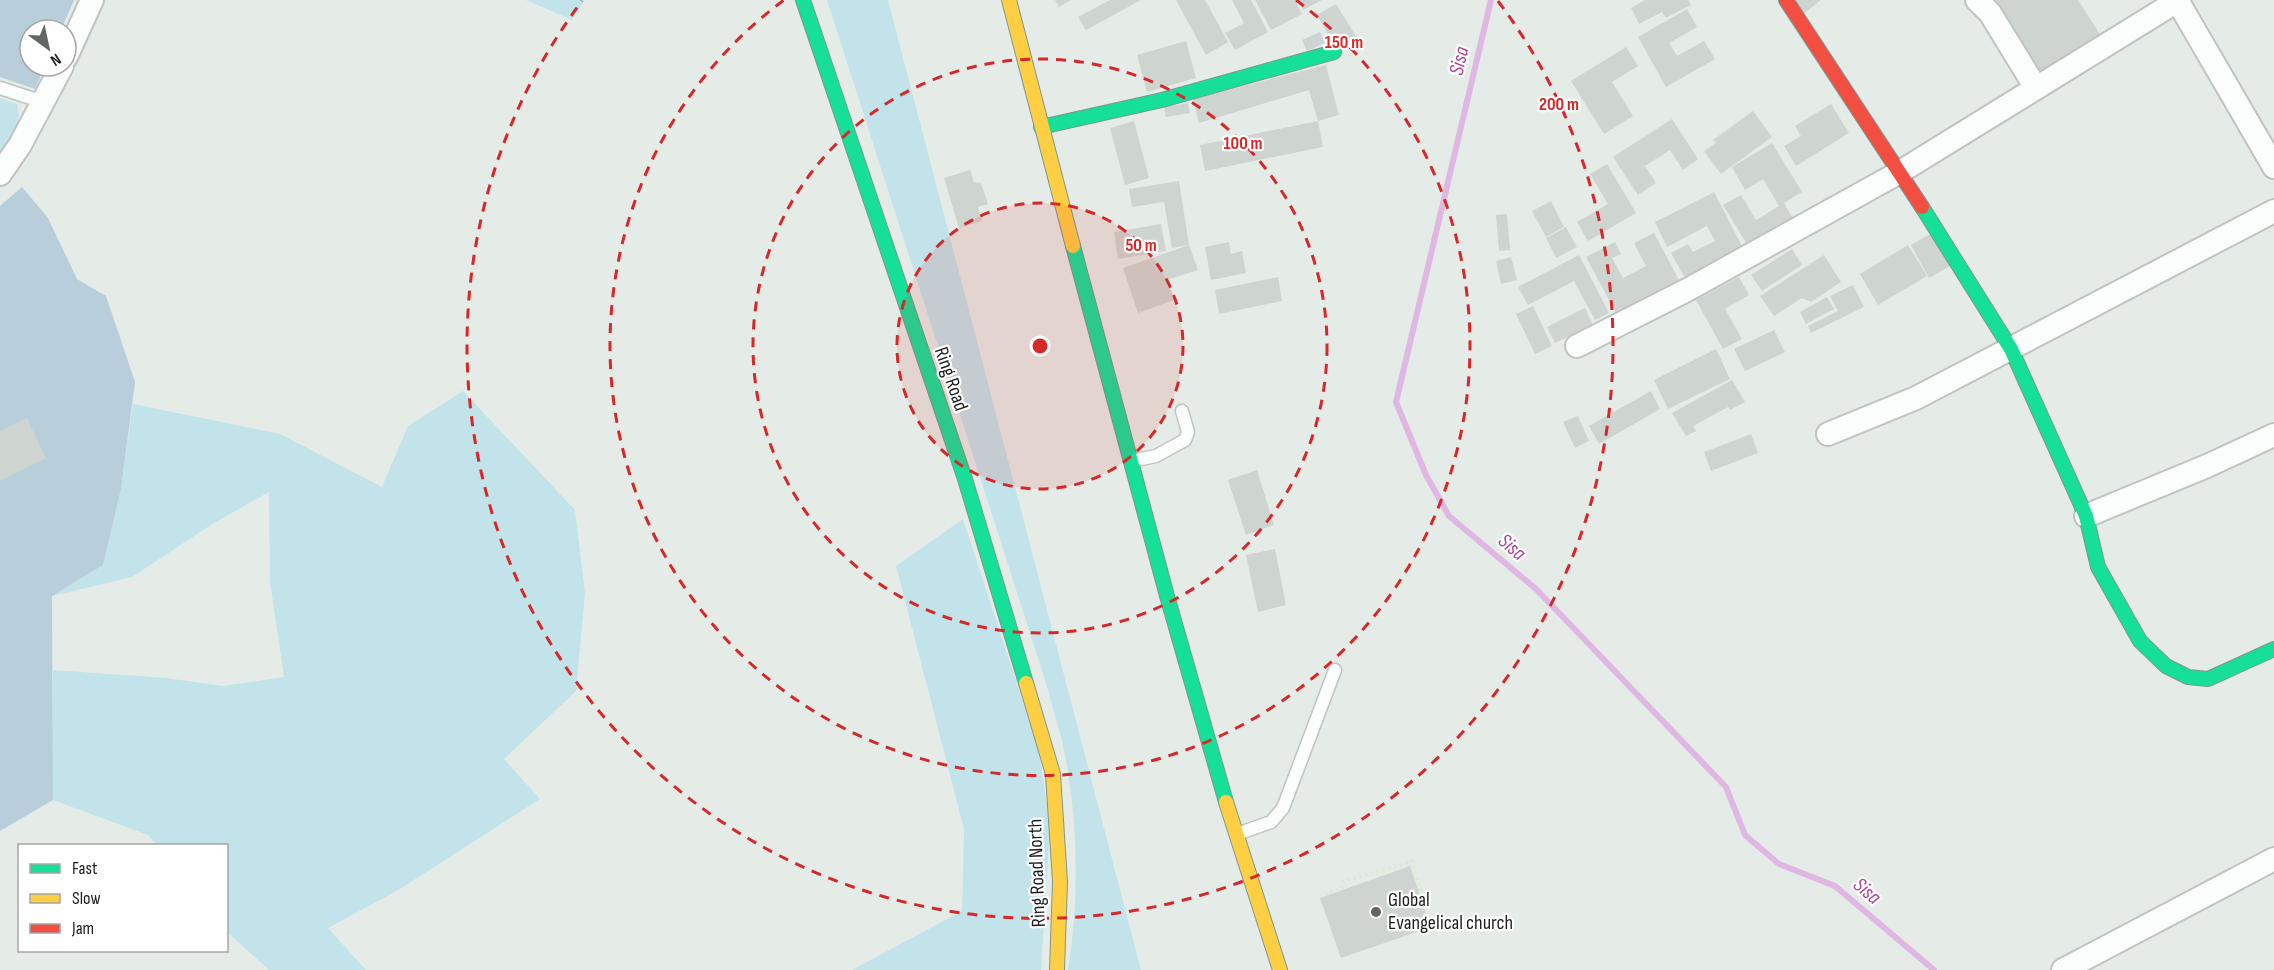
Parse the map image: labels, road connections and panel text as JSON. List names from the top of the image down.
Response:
{
  "streets": {
    "street": ["Ring Road", "Ring Road North"]
  },
  "crossings": [
    ["Ring Road", "Ring Road North"]
  ],
  "water": ["Sisa"],
  "places": ["Global Evangelical church"],
  "legend": ["Fast", "Slow", "Jam"],
  "north": "bottom right",
  "rings": [
    "150 m",
    "200 m",
    "100 m",
    "50 m"
  ]
}
